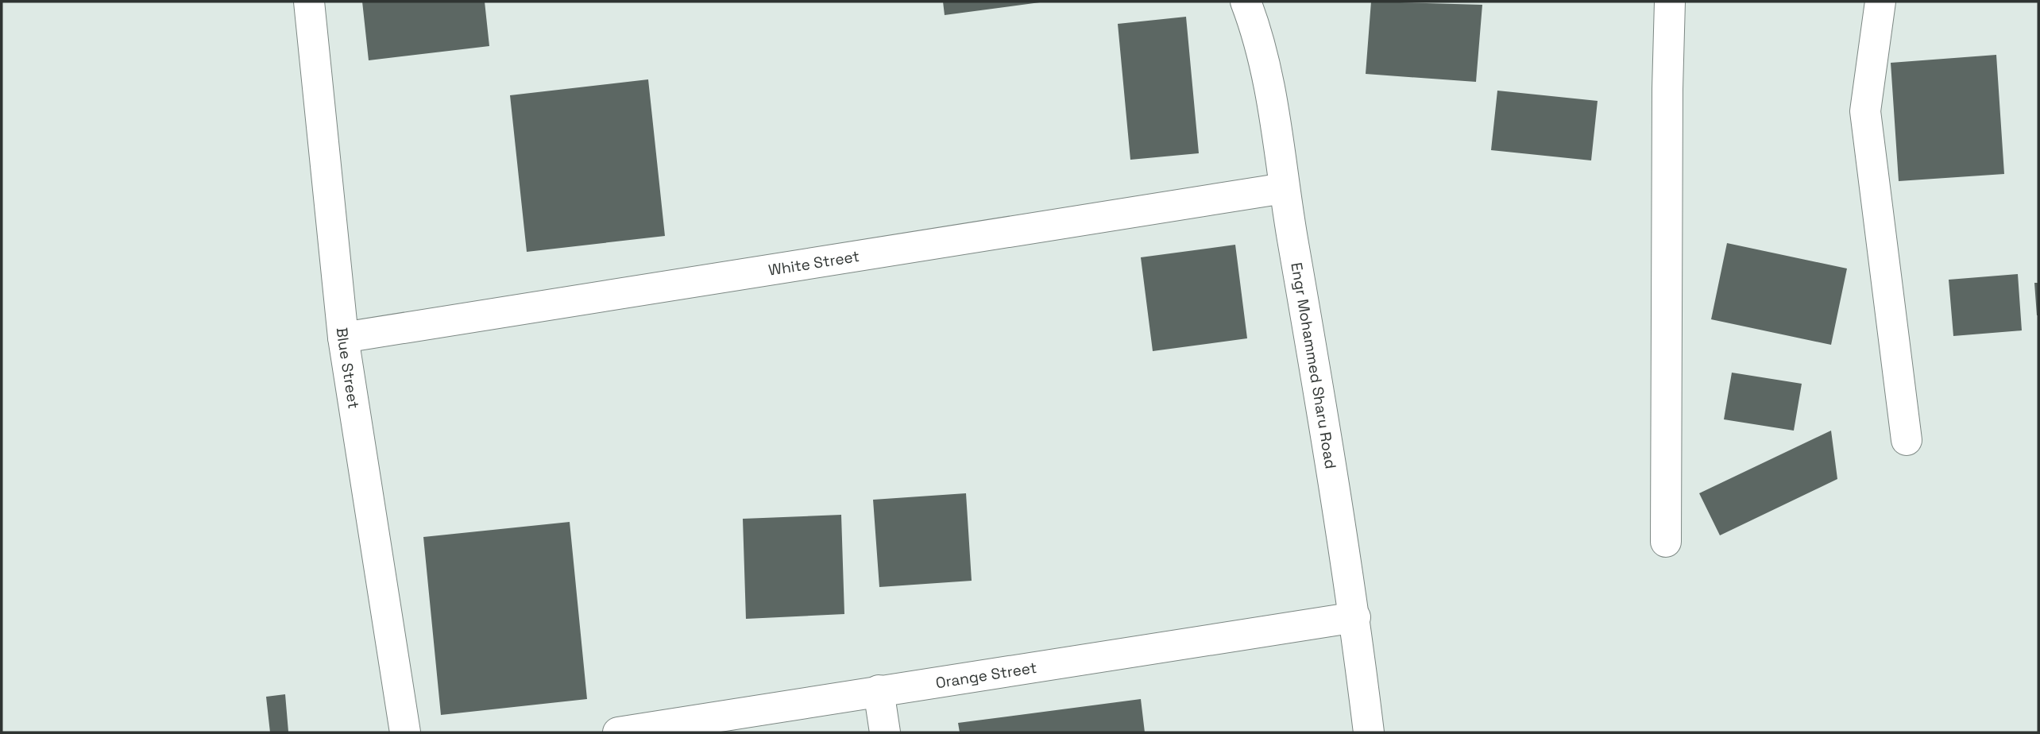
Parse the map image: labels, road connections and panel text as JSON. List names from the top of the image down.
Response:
{
  "streets": {
    "street": [
      "White Street",
      "Engr Mohammed Sharu Road",
      "Blue Street",
      "Orange Street"
    ]
  },
  "crossings": [
    ["White Street", "Engr Mohammed Sharu Road"],
    ["White Street", "Blue Street"],
    ["Engr Mohammed Sharu Road", "Orange Street"]
  ]
}
